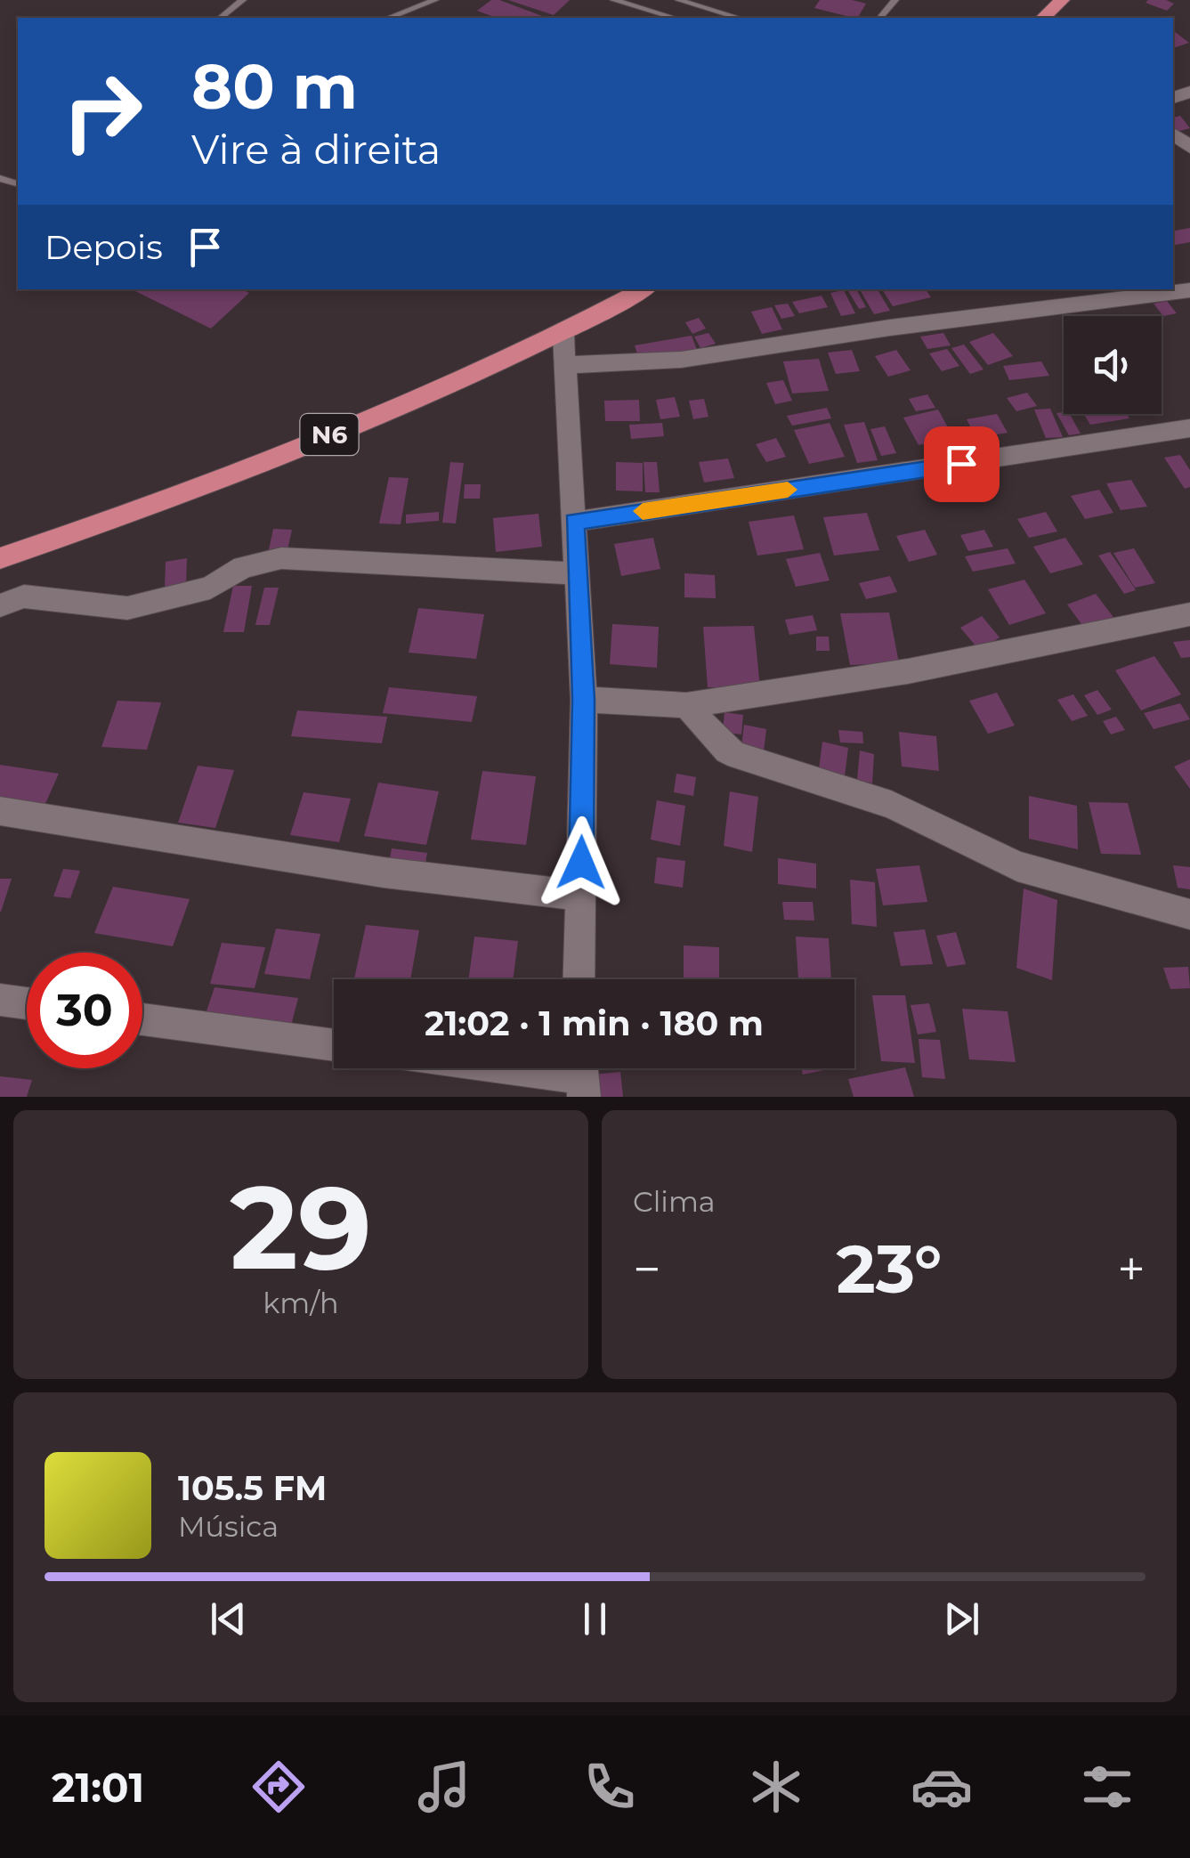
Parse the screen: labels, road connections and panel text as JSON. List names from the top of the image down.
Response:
{
  "streets": {
    "highway": ["N6"]
  },
  "page": {
    "turn": ["80 m", "Vire à direita"],
    "then": "Depois",
    "limit": "30",
    "trip": "21:02 · 1 min · 180 m",
    "tile": [
      ["29", "km/h"],
      "Clima"
    ],
    "heat": ["−", "23°", "+"],
    "song": ["105.5 FM", "Música"],
    "tabs": "21:01"
  }
}
